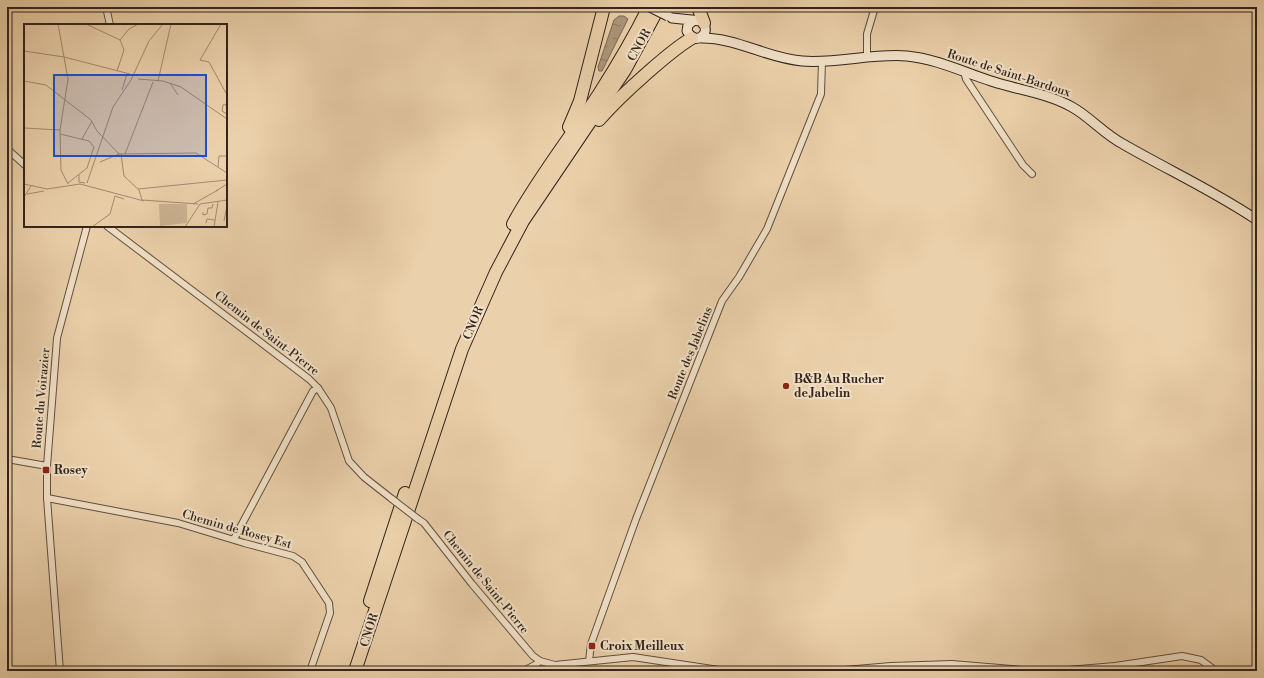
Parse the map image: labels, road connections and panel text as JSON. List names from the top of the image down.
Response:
{
  "streets": {
    "highway": ["CNOR"],
    "street": [
      "Route de Saint-Bardoux",
      "Chemin de Saint-Pierre",
      "Route des Jabelins",
      "Route du Voirazier",
      "Chemin de Rosey Est"
    ]
  },
  "crossings": [
    ["CNOR", "Route de Saint-Bardoux"],
    ["Route de Saint-Bardoux", "Route des Jabelins"],
    ["Route du Voirazier", "Chemin de Rosey Est"]
  ],
  "places": {
    "other": ["B&B Au Rucher de Jabelin"],
    "transit": ["Rosey", "Croix Meilleux"]
  }
}
